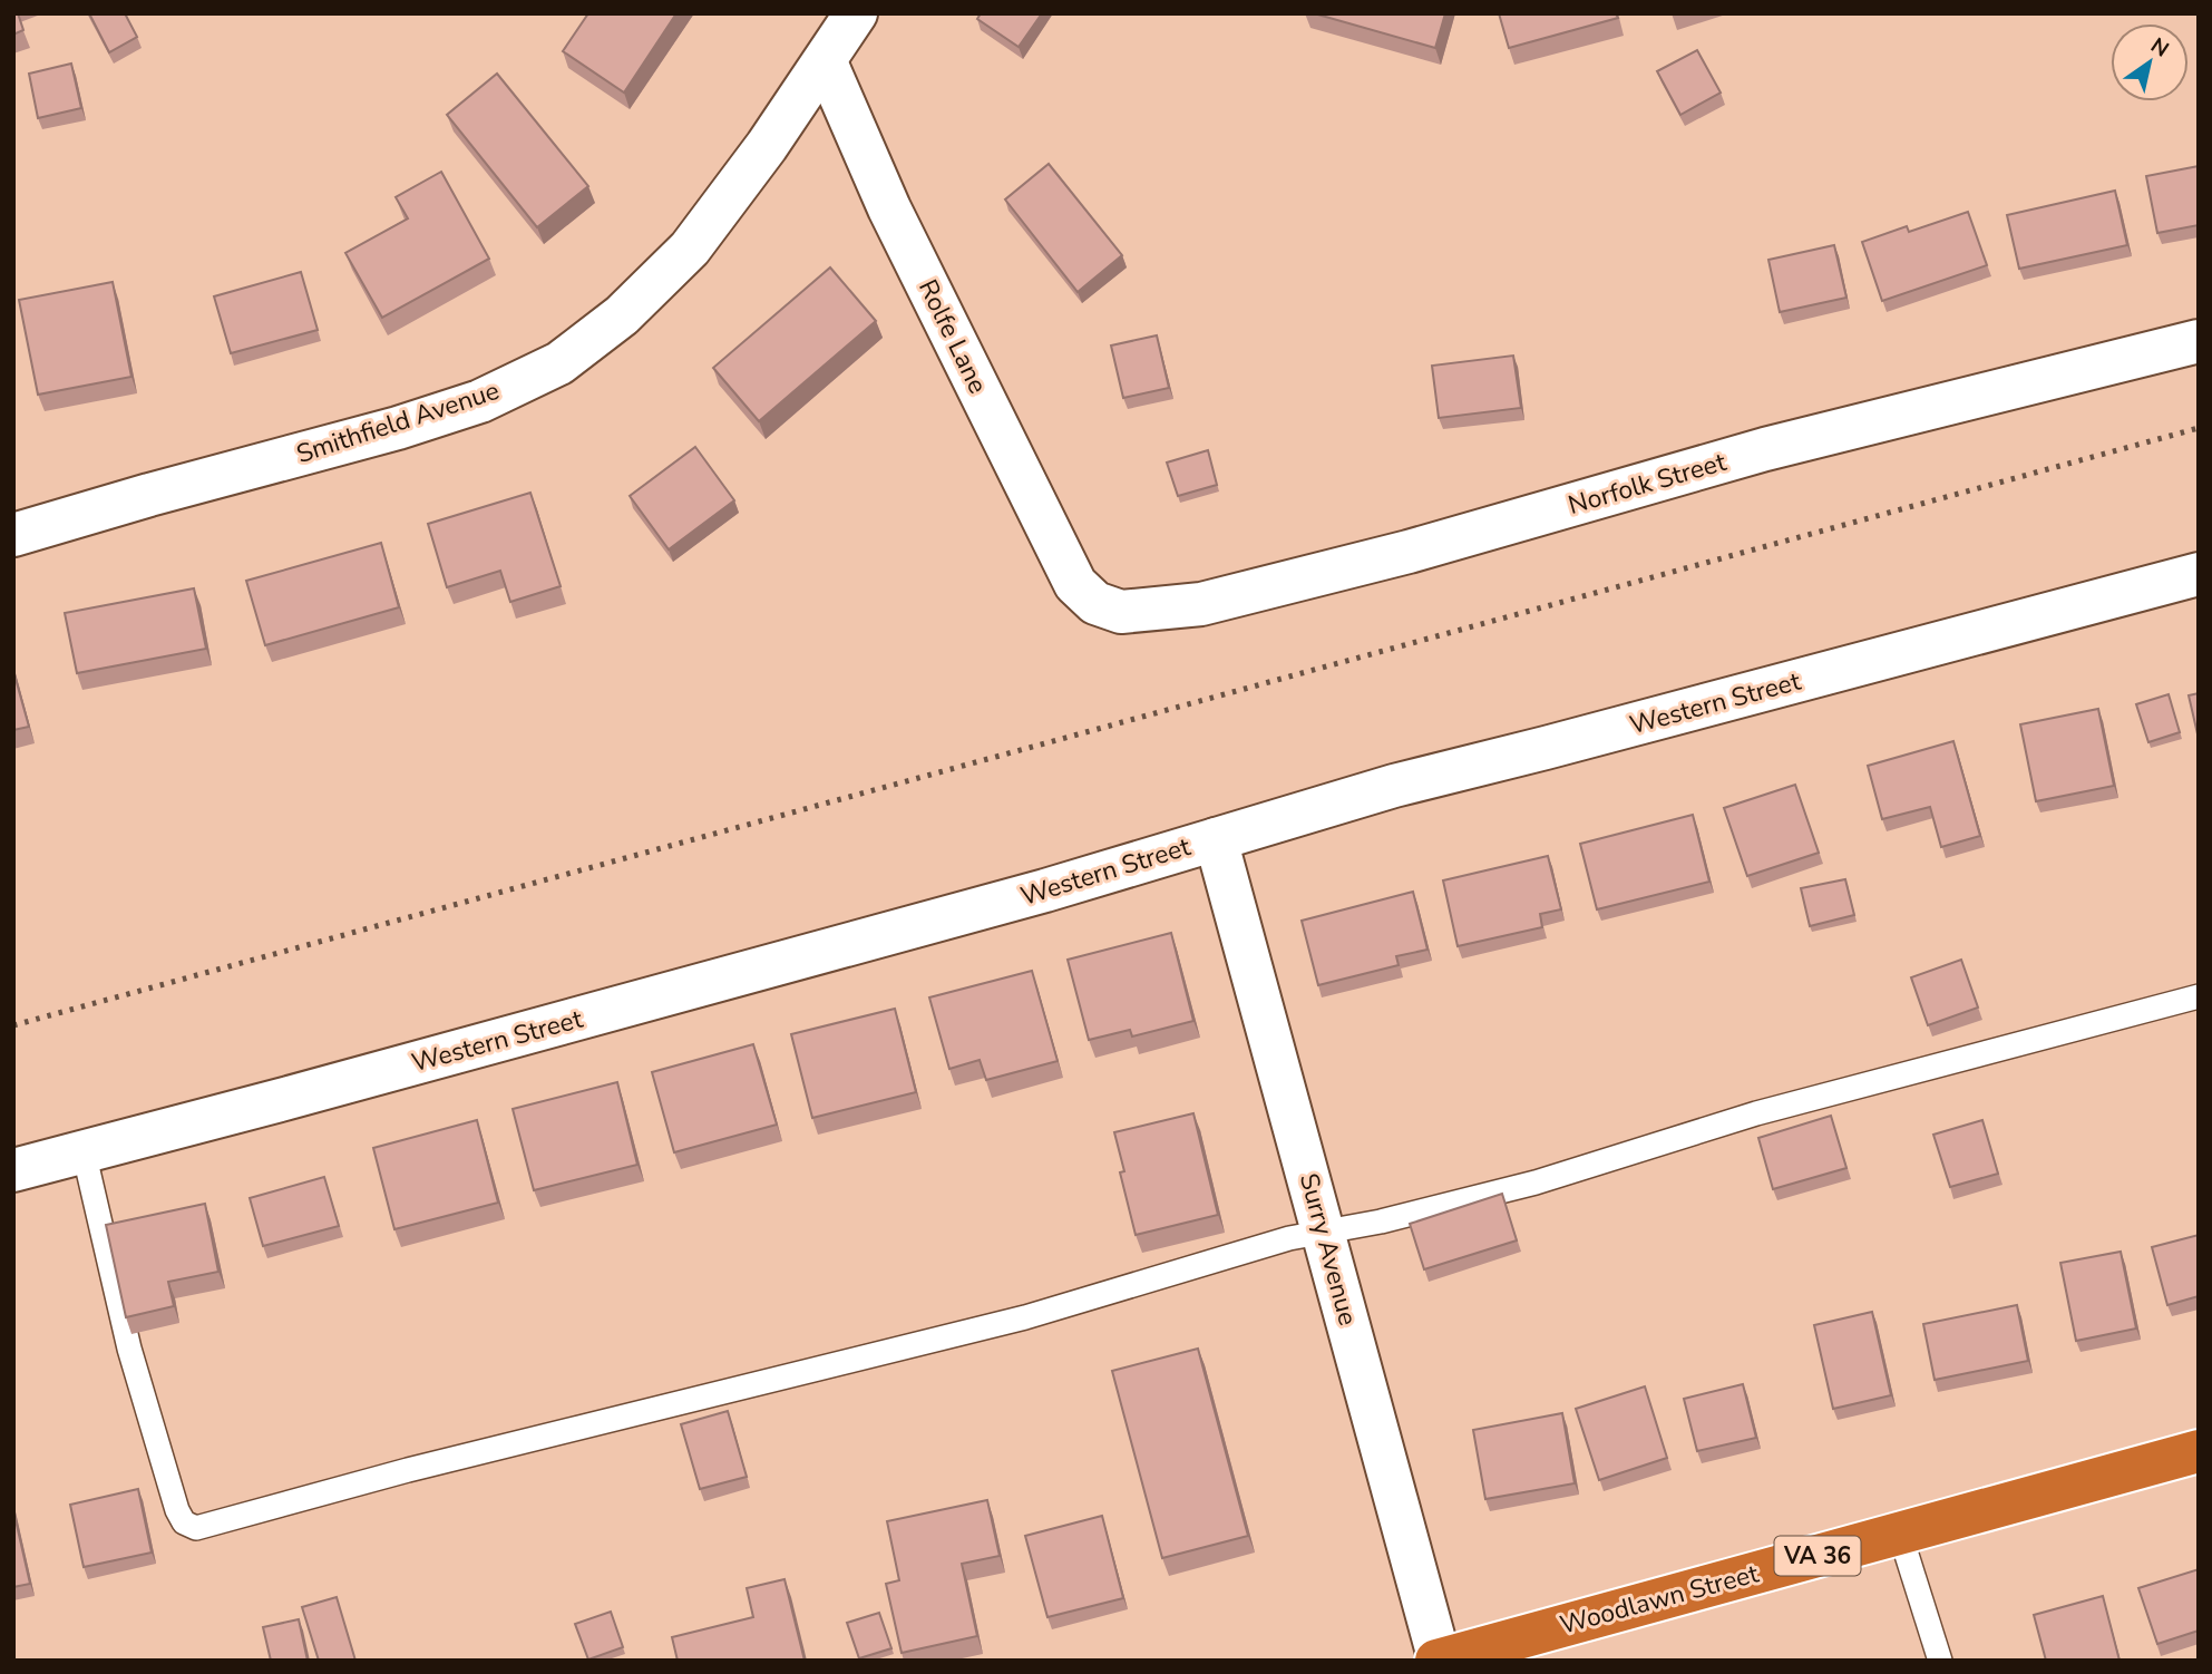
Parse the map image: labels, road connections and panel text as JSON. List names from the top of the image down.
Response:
{
  "streets": {
    "highway": ["VA 36", "Woodlawn Street"],
    "street": [
      "Rolfe Lane",
      "Smithfield Avenue",
      "Norfolk Street",
      "Western Street",
      "Surry Avenue"
    ]
  },
  "crossings": [
    ["Rolfe Lane", "Smithfield Avenue"],
    ["Rolfe Lane", "Norfolk Street"],
    ["Western Street", "Surry Avenue"],
    ["Surry Avenue", "Woodlawn Street"]
  ],
  "north": "top right"
}
